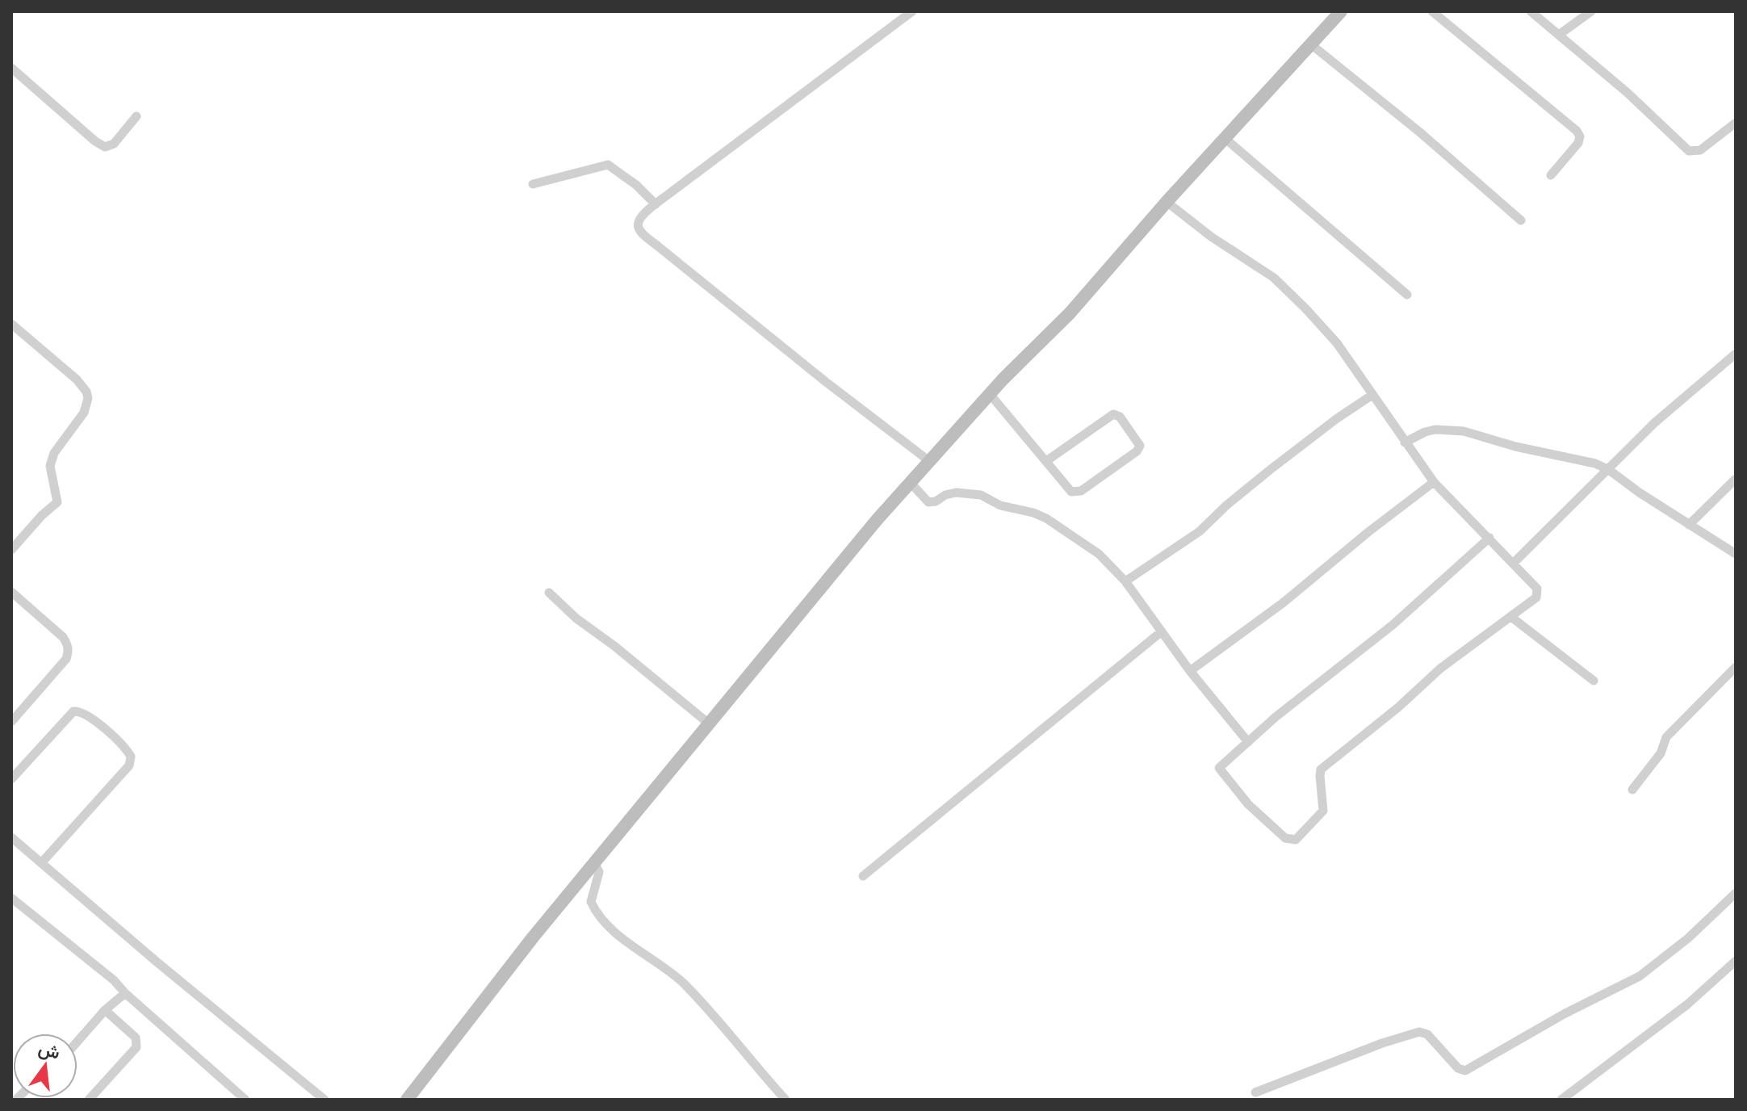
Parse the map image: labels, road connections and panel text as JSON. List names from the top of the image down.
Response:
{
  "north": "top"
}
